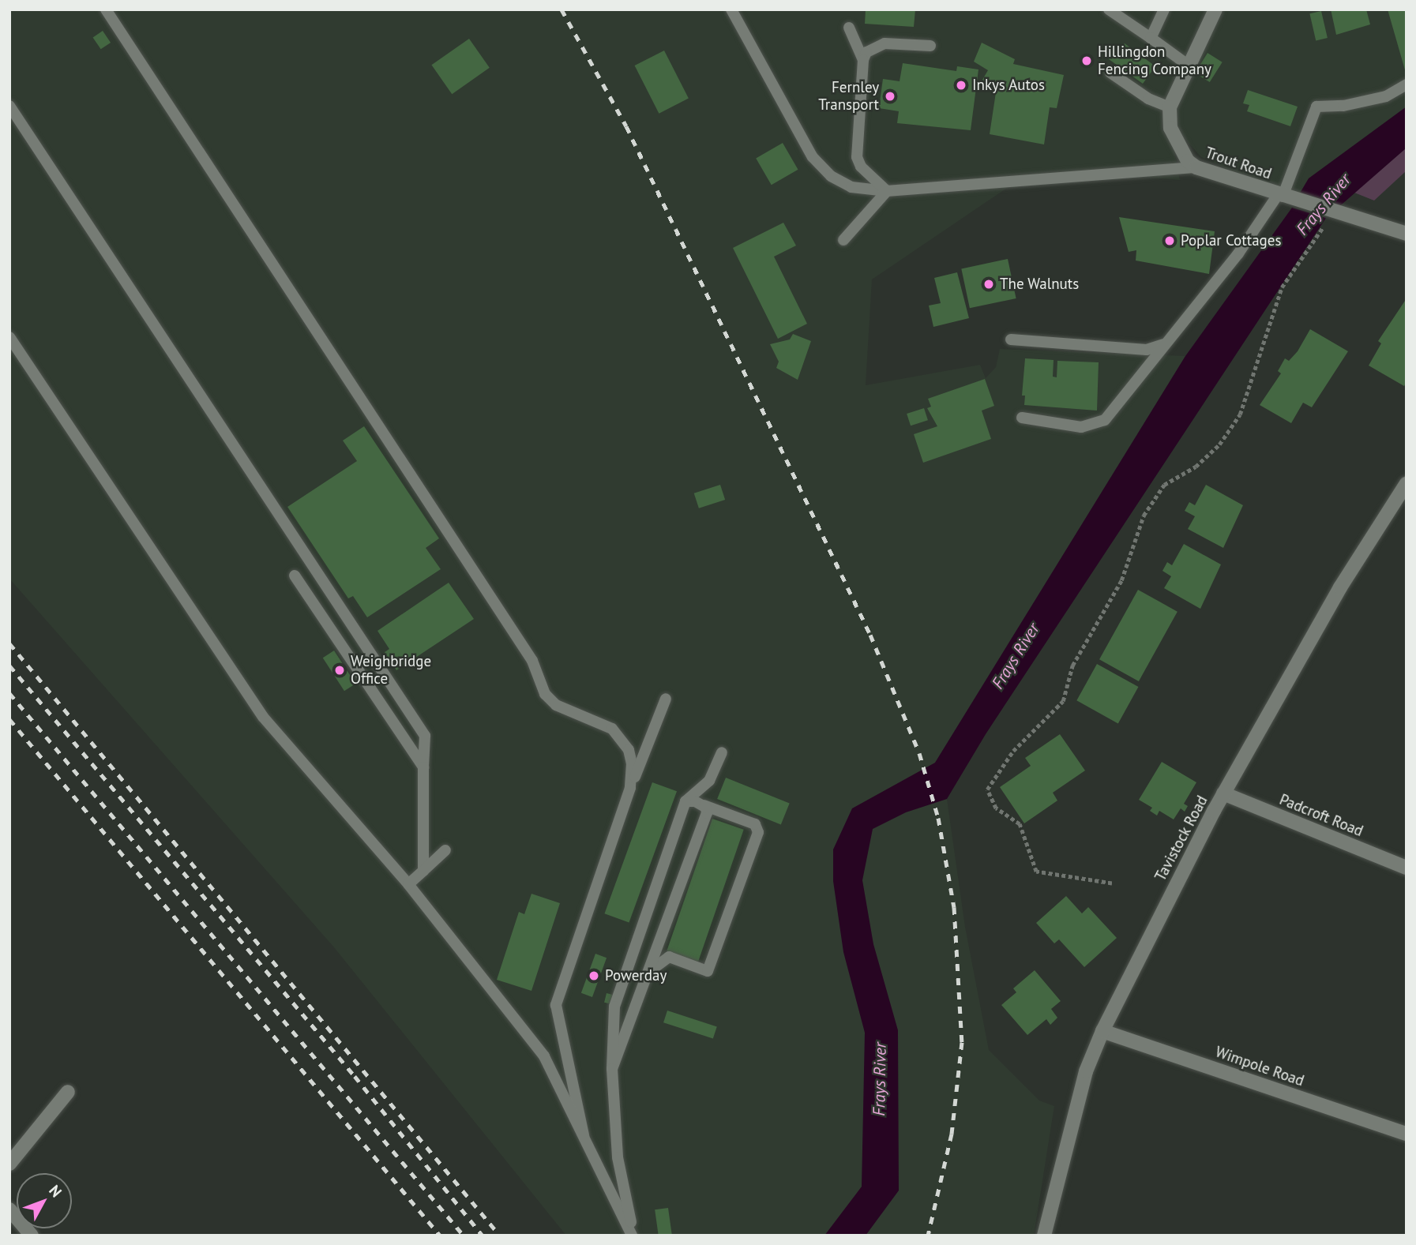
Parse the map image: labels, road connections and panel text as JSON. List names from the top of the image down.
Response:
{
  "streets": {
    "street": [
      "Trout Road",
      "Padcroft Road",
      "Tavistock Road",
      "Wimpole Road"
    ]
  },
  "crossings": [
    ["Padcroft Road", "Tavistock Road"],
    ["Tavistock Road", "Wimpole Road"]
  ],
  "water": ["Frays River"],
  "places": [
    "Hillingdon Fencing Company",
    "Inkys Autos",
    "Fernley Transport",
    "Poplar Cottages",
    "The Walnuts",
    "Weighbridge Office",
    "Powerday"
  ],
  "north": "top right"
}
